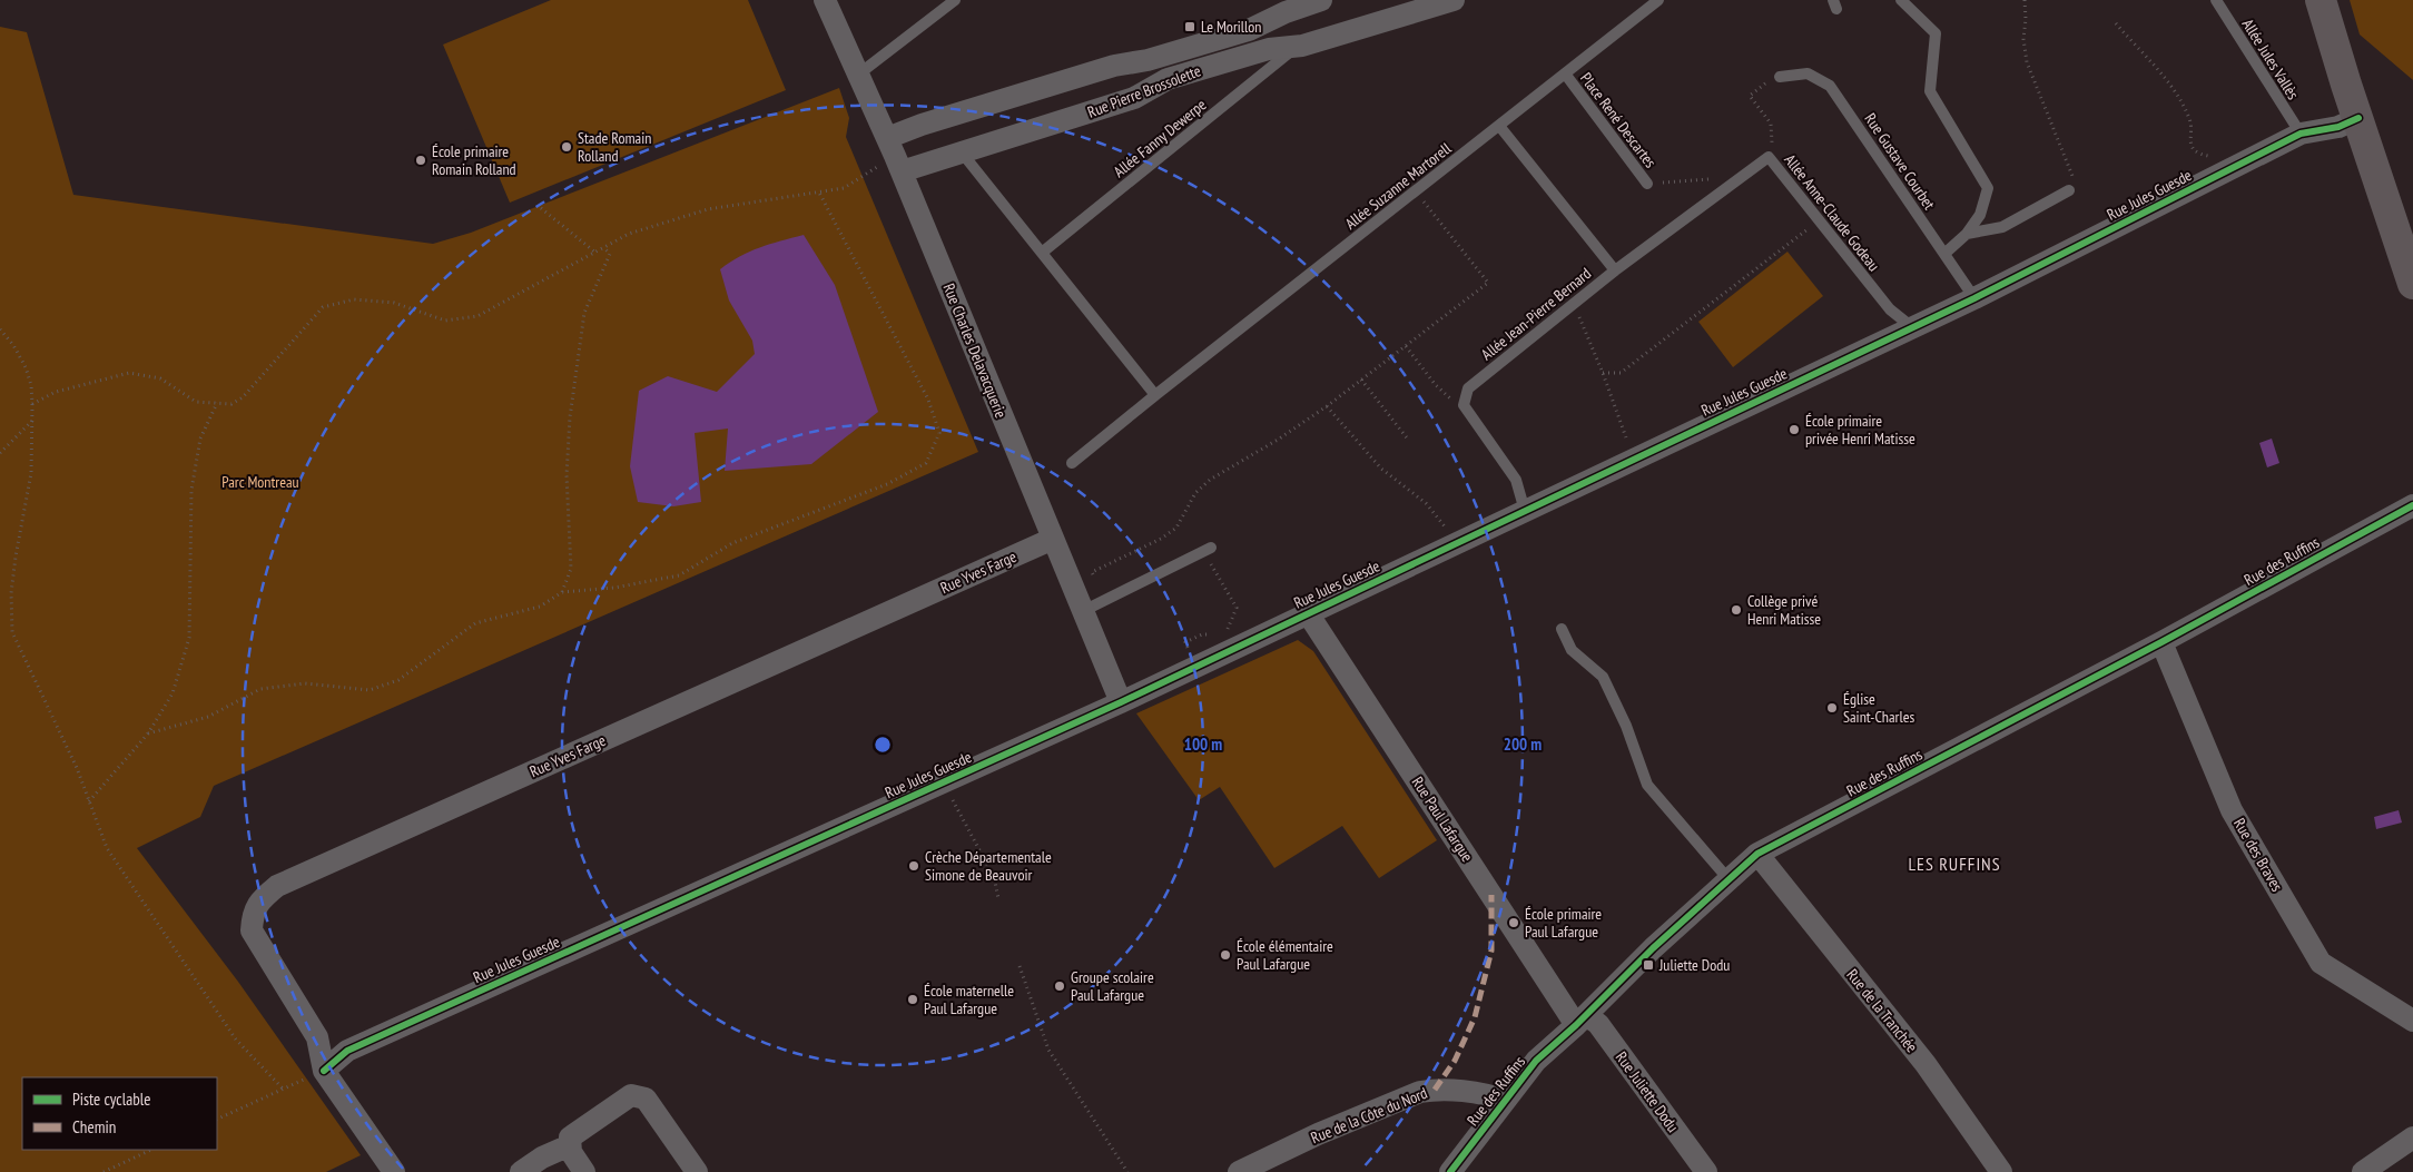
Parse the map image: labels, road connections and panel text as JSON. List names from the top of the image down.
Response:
{
  "streets": {
    "street": [
      "Rue Pierre Brossolette",
      "Rue Jules Guesde",
      "Rue Charles Delavacquerie",
      "Rue des Ruffins",
      "Rue Yves Farge",
      "Rue Paul Lafargue",
      "Rue des Braves",
      "Rue de la Tranchée",
      "Rue Juliette Dodu",
      "Rue de la Côte du Nord"
    ],
    "lane": [
      "Allée Jules Vallès",
      "Place René Descartes",
      "Allée Fanny Dewerpe",
      "Rue Gustave Courbet",
      "Allée Suzanne Martorell",
      "Allée Anne-Claude Godeau",
      "Allée Jean-Pierre Bernard"
    ]
  },
  "crossings": [
    ["Allée Jules Vallès", "Rue Jules Guesde"],
    ["Rue Pierre Brossolette", "Allée Fanny Dewerpe"],
    ["Rue Pierre Brossolette", "Rue Charles Delavacquerie"],
    ["Place René Descartes", "Allée Suzanne Martorell"],
    ["Rue Gustave Courbet", "Rue Jules Guesde"],
    ["Allée Suzanne Martorell", "Allée Jean-Pierre Bernard"],
    ["Rue Jules Guesde", "Allée Anne-Claude Godeau"],
    ["Rue Jules Guesde", "Rue Charles Delavacquerie"],
    ["Rue Jules Guesde", "Rue Yves Farge"],
    ["Rue Jules Guesde", "Rue Paul Lafargue"],
    ["Allée Anne-Claude Godeau", "Allée Jean-Pierre Bernard"],
    ["Rue Charles Delavacquerie", "Rue Yves Farge"],
    ["Rue des Ruffins", "Rue Paul Lafargue"],
    ["Rue des Ruffins", "Rue des Braves"],
    ["Rue des Ruffins", "Rue de la Tranchée"],
    ["Rue des Ruffins", "Rue Juliette Dodu"],
    ["Rue des Ruffins", "Rue de la Côte du Nord"],
    ["Rue Paul Lafargue", "Rue Juliette Dodu"]
  ],
  "districts": ["LES RUFFINS"],
  "parks": ["Parc Montreau"],
  "places": {
    "transit": ["Le Morillon", "Juliette Dodu"],
    "other": [
      "Stade Romain Rolland",
      "École primaire Romain Rolland",
      "École primaire privée Henri Matisse",
      "Collège privé Henri Matisse",
      "Église Saint-Charles",
      "Crèche Départementale Simone de Beauvoir",
      "École primaire Paul Lafargue",
      "École élémentaire Paul Lafargue",
      "Groupe scolaire Paul Lafargue",
      "École maternelle Paul Lafargue"
    ]
  },
  "legend": ["Piste cyclable", "Chemin"],
  "rings": ["100 m", "200 m"]
}
